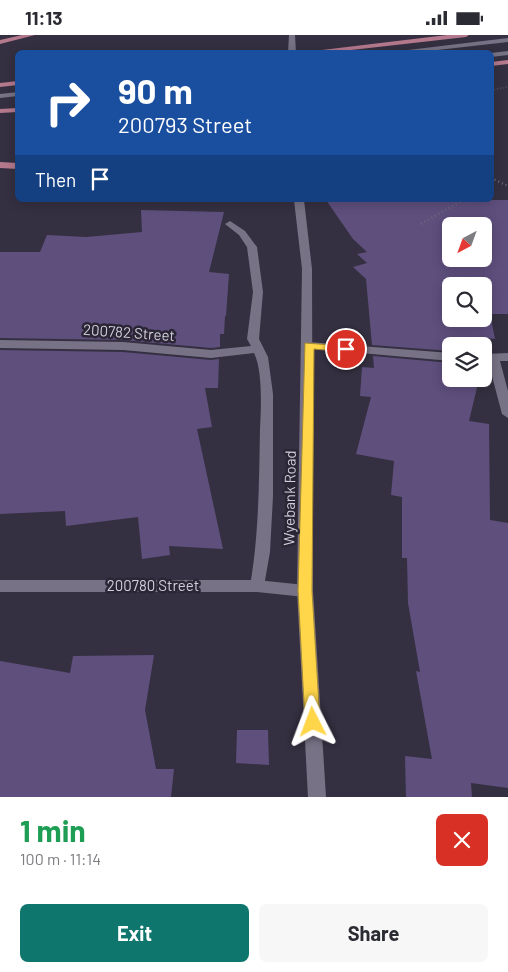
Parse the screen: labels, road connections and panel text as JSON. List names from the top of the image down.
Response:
{
  "streets": {
    "street": ["200782 Street", "Wyebank Road", "200780 Street"]
  },
  "crossings": [
    ["Wyebank Road", "200780 Street"]
  ],
  "north": "bottom left",
  "page": {
    "status": "11:13",
    "turn": ["90 m", "200793 Street"],
    "then": "Then",
    "heading": ["1 min", "100 m · 11:14"],
    "buttons": ["Exit", "Share"]
  }
}
